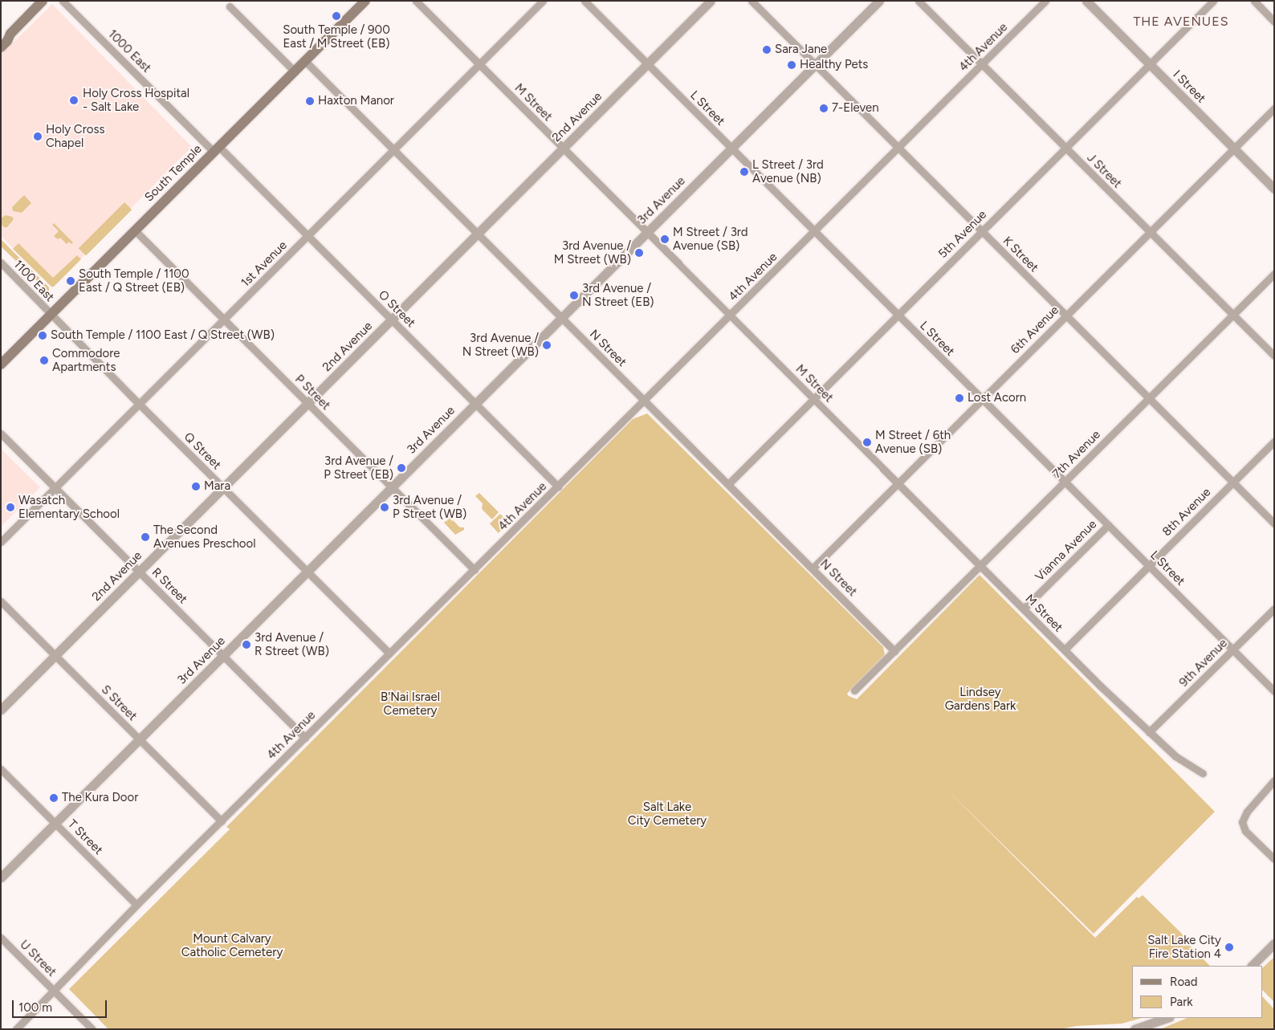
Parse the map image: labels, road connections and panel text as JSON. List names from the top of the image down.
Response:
{
  "streets": {
    "main road": ["South Temple"],
    "street": [
      "4th Avenue",
      "1000 East",
      "I Street",
      "M Street",
      "L Street",
      "2nd Avenue",
      "J Street",
      "3rd Avenue",
      "5th Avenue",
      "K Street",
      "1st Avenue",
      "1100 East",
      "O Street",
      "6th Avenue",
      "N Street",
      "P Street",
      "Q Street",
      "7th Avenue",
      "8th Avenue",
      "Vianna Avenue",
      "R Street",
      "9th Avenue",
      "S Street",
      "T Street",
      "U Street"
    ]
  },
  "crossings": [
    ["4th Avenue", "M Street"],
    ["4th Avenue", "L Street"],
    ["4th Avenue", "J Street"],
    ["4th Avenue", "K Street"],
    ["4th Avenue", "O Street"],
    ["4th Avenue", "N Street"],
    ["4th Avenue", "P Street"],
    ["4th Avenue", "Q Street"],
    ["4th Avenue", "R Street"],
    ["4th Avenue", "S Street"],
    ["4th Avenue", "T Street"],
    ["4th Avenue", "U Street"],
    ["1000 East", "South Temple"],
    ["1000 East", "O Street"],
    ["I Street", "5th Avenue"],
    ["I Street", "6th Avenue"],
    ["M Street", "2nd Avenue"],
    ["M Street", "3rd Avenue"],
    ["M Street", "5th Avenue"],
    ["M Street", "1st Avenue"],
    ["M Street", "6th Avenue"],
    ["M Street", "7th Avenue"],
    ["M Street", "8th Avenue"],
    ["M Street", "Vianna Avenue"],
    ["M Street", "9th Avenue"],
    ["L Street", "2nd Avenue"],
    ["L Street", "3rd Avenue"],
    ["L Street", "5th Avenue"],
    ["L Street", "6th Avenue"],
    ["L Street", "7th Avenue"],
    ["L Street", "8th Avenue"],
    ["L Street", "Vianna Avenue"],
    ["L Street", "9th Avenue"],
    ["2nd Avenue", "O Street"],
    ["2nd Avenue", "N Street"],
    ["2nd Avenue", "P Street"],
    ["2nd Avenue", "Q Street"],
    ["2nd Avenue", "R Street"],
    ["2nd Avenue", "S Street"],
    ["J Street", "5th Avenue"],
    ["J Street", "6th Avenue"],
    ["J Street", "7th Avenue"],
    ["South Temple", "1100 East"],
    ["South Temple", "O Street"],
    ["South Temple", "N Street"],
    ["South Temple", "P Street"],
    ["South Temple", "Q Street"],
    ["3rd Avenue", "K Street"],
    ["3rd Avenue", "O Street"],
    ["3rd Avenue", "N Street"],
    ["3rd Avenue", "P Street"],
    ["3rd Avenue", "Q Street"],
    ["3rd Avenue", "R Street"],
    ["3rd Avenue", "S Street"],
    ["3rd Avenue", "T Street"],
    ["5th Avenue", "K Street"],
    ["5th Avenue", "N Street"],
    ["K Street", "6th Avenue"],
    ["K Street", "7th Avenue"],
    ["K Street", "8th Avenue"],
    ["1st Avenue", "O Street"],
    ["1st Avenue", "N Street"],
    ["1st Avenue", "P Street"],
    ["1st Avenue", "Q Street"],
    ["1st Avenue", "R Street"],
    ["1100 East", "Q Street"],
    ["6th Avenue", "N Street"],
    ["N Street", "7th Avenue"]
  ],
  "districts": ["THE AVENUES"],
  "parks": [
    "Lindsey Gardens Park",
    "B'Nai Israel Cemetery",
    "Salt Lake City Cemetery",
    "Mount Calvary Catholic Cemetery"
  ],
  "places": [
    "South Temple / 900 East / M Street (EB)",
    "Sara Jane",
    "Healthy Pets",
    "Holy Cross Hospital - Salt Lake",
    "Haxton Manor",
    "7-Eleven",
    "Holy Cross Chapel",
    "L Street / 3rd Avenue (NB)",
    "M Street / 3rd Avenue (SB)",
    "3rd Avenue / M Street (WB)",
    "South Temple / 1100 East / Q Street (EB)",
    "3rd Avenue / N Street (EB)",
    "South Temple / 1100 East / Q Street (WB)",
    "3rd Avenue / N Street (WB)",
    "Commodore Apartments",
    "Lost Acorn",
    "M Street / 6th Avenue (SB)",
    "3rd Avenue / P Street (EB)",
    "Mara",
    "Wasatch Elementary School",
    "3rd Avenue / P Street (WB)",
    "The Second Avenues Preschool",
    "3rd Avenue / R Street (WB)",
    "The Kura Door",
    "Salt Lake City Fire Station 4"
  ],
  "legend": ["Road", "Park"],
  "scale_bar": "100 m"
}
